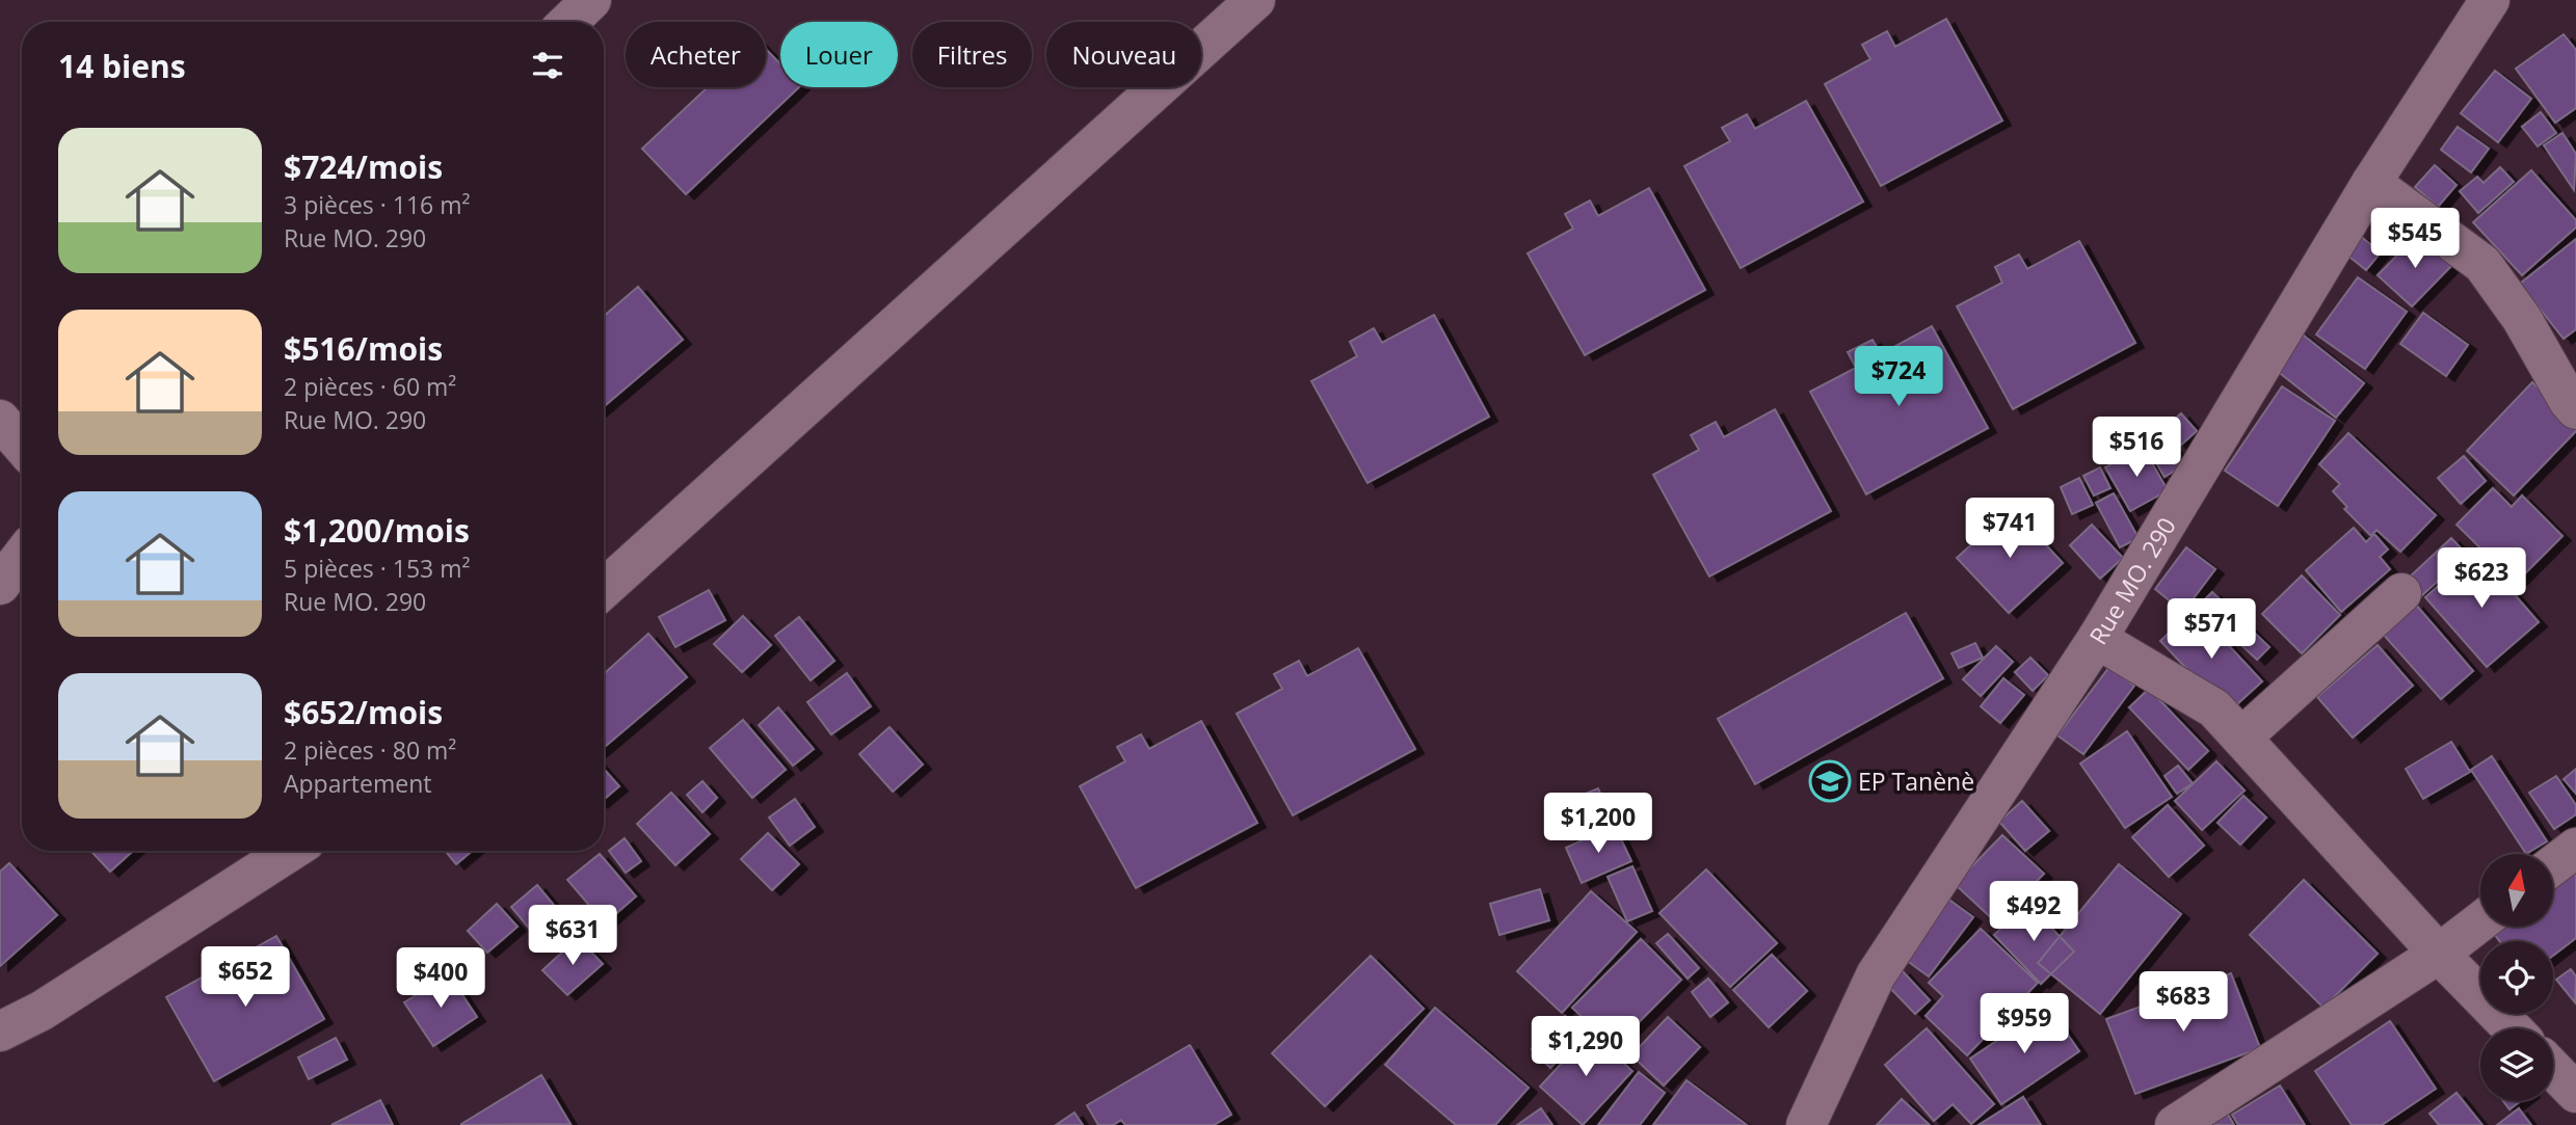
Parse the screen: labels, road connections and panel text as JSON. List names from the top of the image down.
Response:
{
  "streets": {
    "street": ["Rue MO. 290"]
  },
  "places": {
    "school or university": ["EP Tanènè"]
  },
  "north": "top",
  "page": {
    "chip": [
      "Acheter",
      "Louer",
      "Filtres",
      "Nouveau"
    ],
    "heading": "14 biens",
    "list": [
      {
        "name": "$724/mois",
        "note": "3 pièces · 116 m² · Rue MO. 290"
      },
      {
        "name": "$516/mois",
        "note": "2 pièces · 60 m² · Rue MO. 290"
      },
      {
        "name": "$1,200/mois",
        "note": "5 pièces · 153 m² · Rue MO. 290"
      },
      {
        "name": "$652/mois",
        "note": "2 pièces · 80 m² · Appartement"
      }
    ],
    "price": [
      "$545",
      "$724",
      "$516",
      "$741",
      "$623",
      "$571",
      "$1,200",
      "$492",
      "$631",
      "$652",
      "$400",
      "$683",
      "$959",
      "$1,290"
    ]
  }
}
